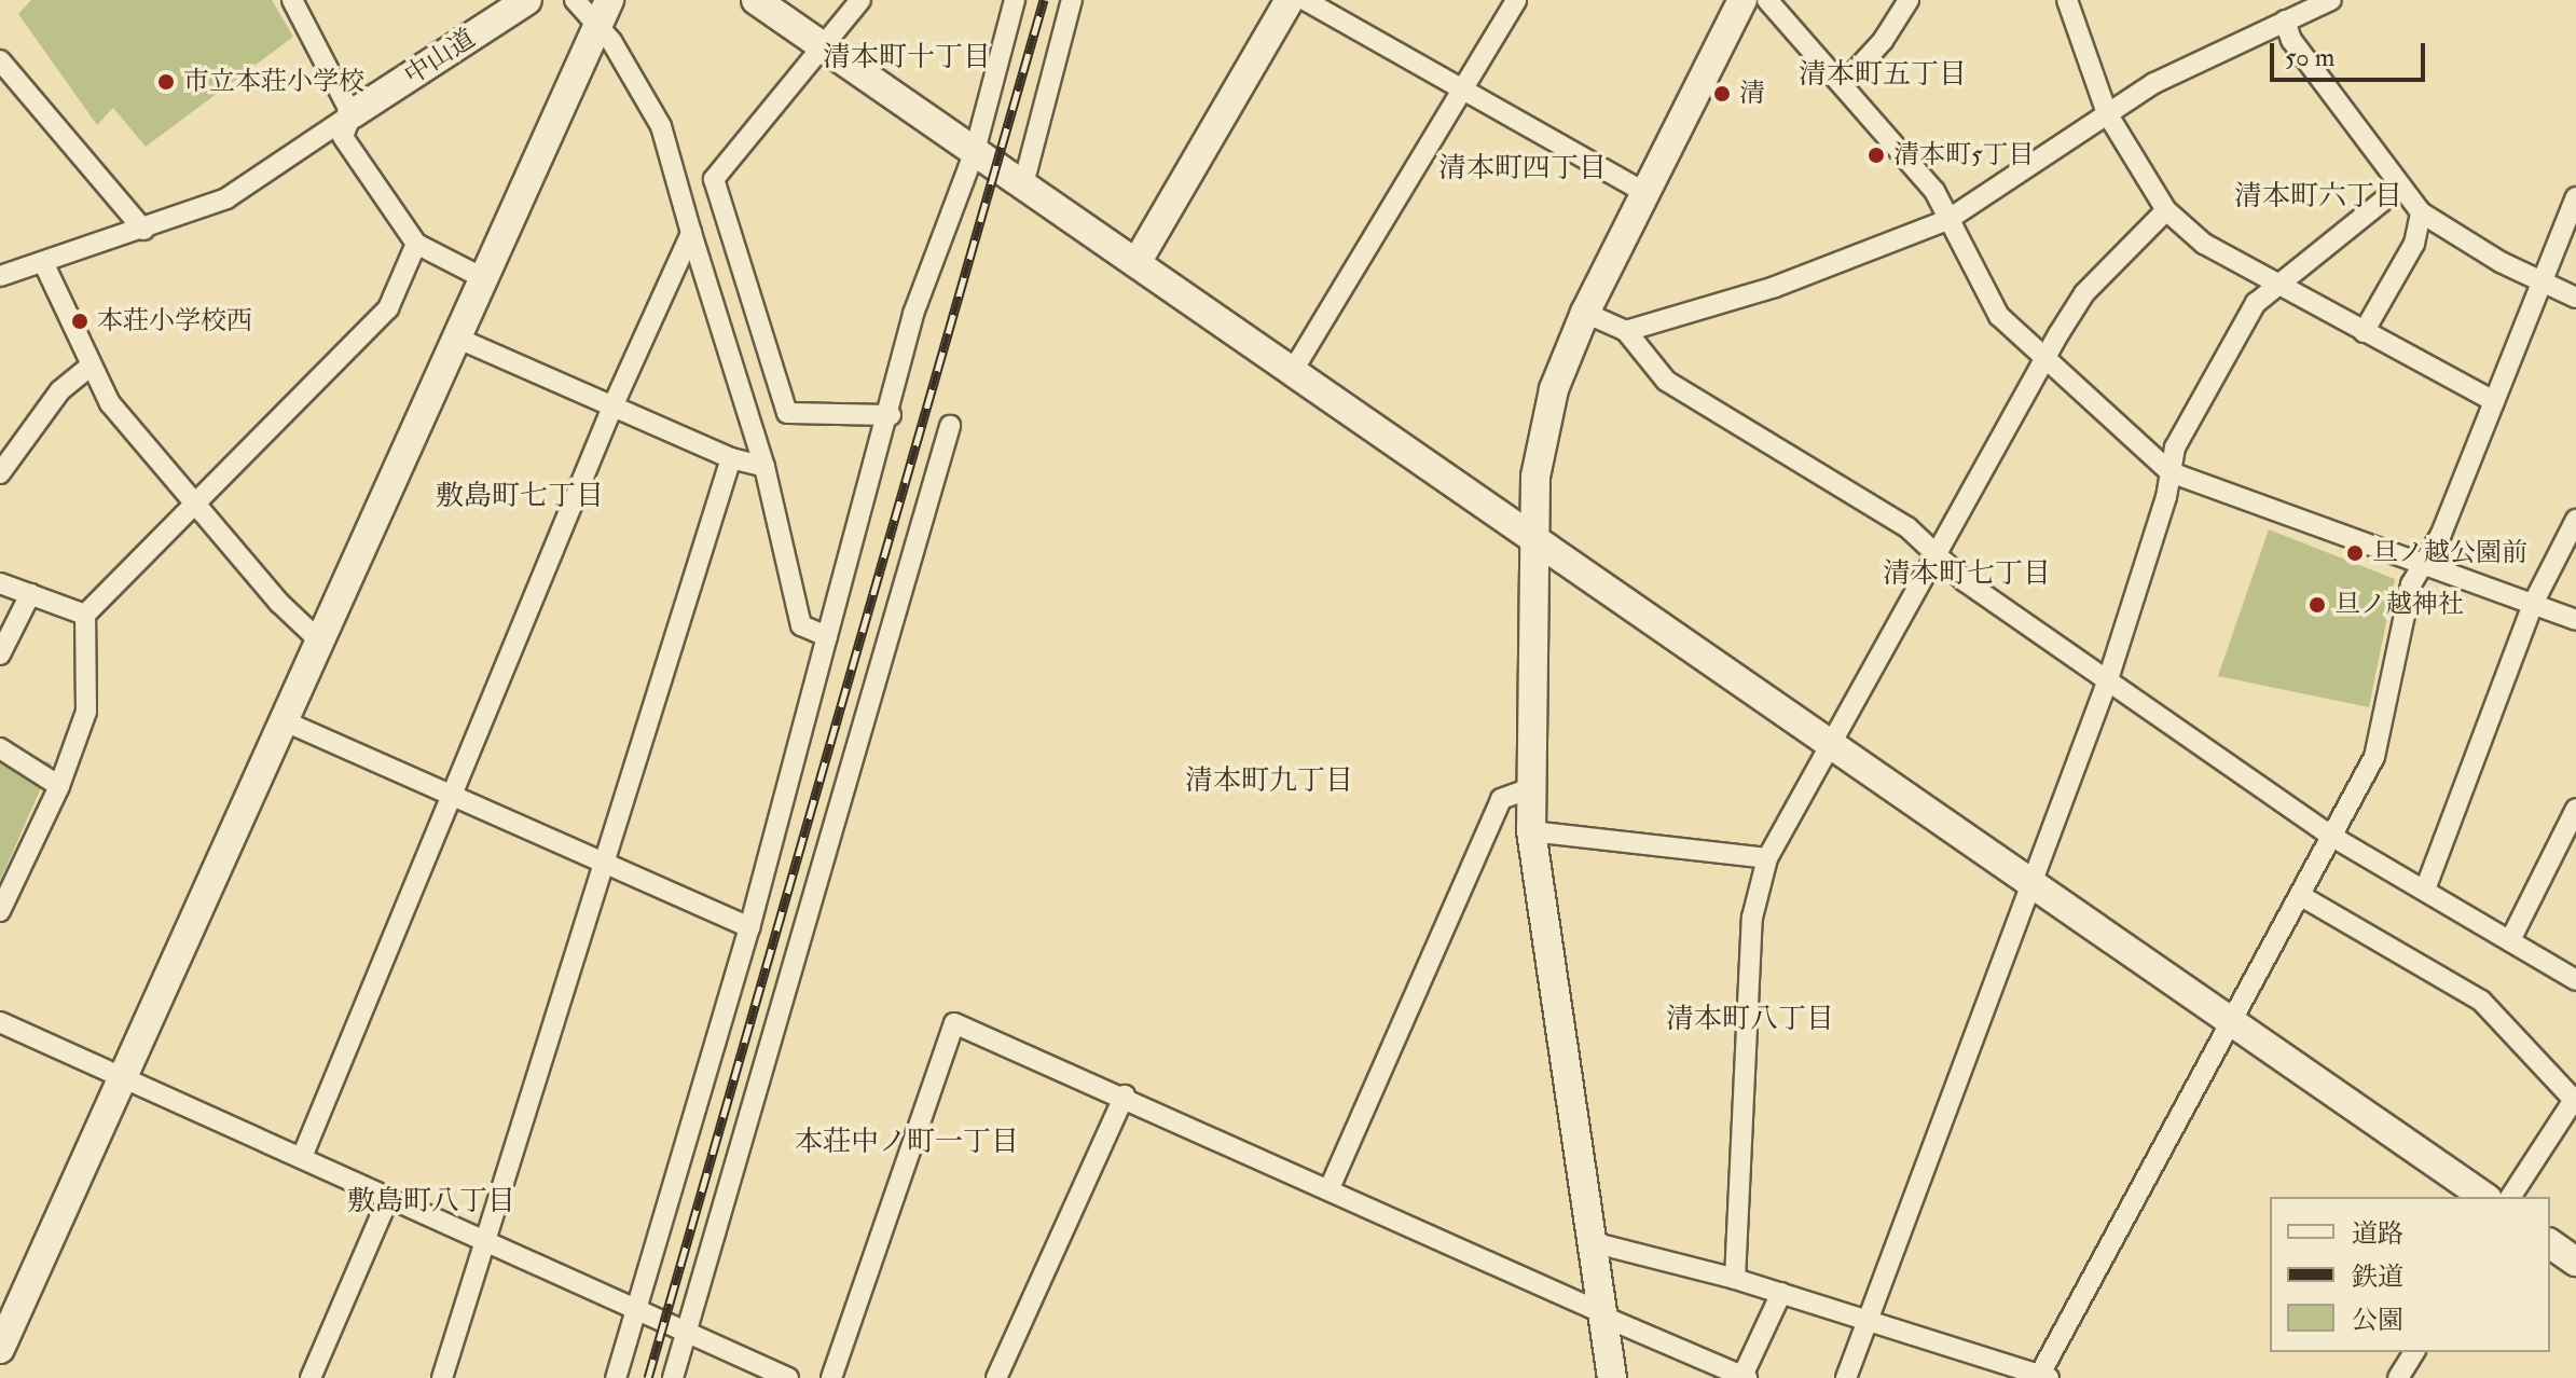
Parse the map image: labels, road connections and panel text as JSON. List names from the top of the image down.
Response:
{
  "streets": {
    "street": ["中山道"]
  },
  "districts": [
    "清本町十丁目",
    "清本町五丁目",
    "清本町四丁目",
    "清本町六丁目",
    "敷島町七丁目",
    "清本町七丁目",
    "清本町九丁目",
    "清本町八丁目",
    "本荘中ノ町一丁目",
    "敷島町八丁目"
  ],
  "places": [
    "市立本荘小学校",
    "清",
    "清本町5丁目",
    "本荘小学校西",
    "旦ノ越公園前",
    "旦ノ越神社"
  ],
  "legend": ["道路", "鉄道", "公園"],
  "scale_bar": "50 m"
}
